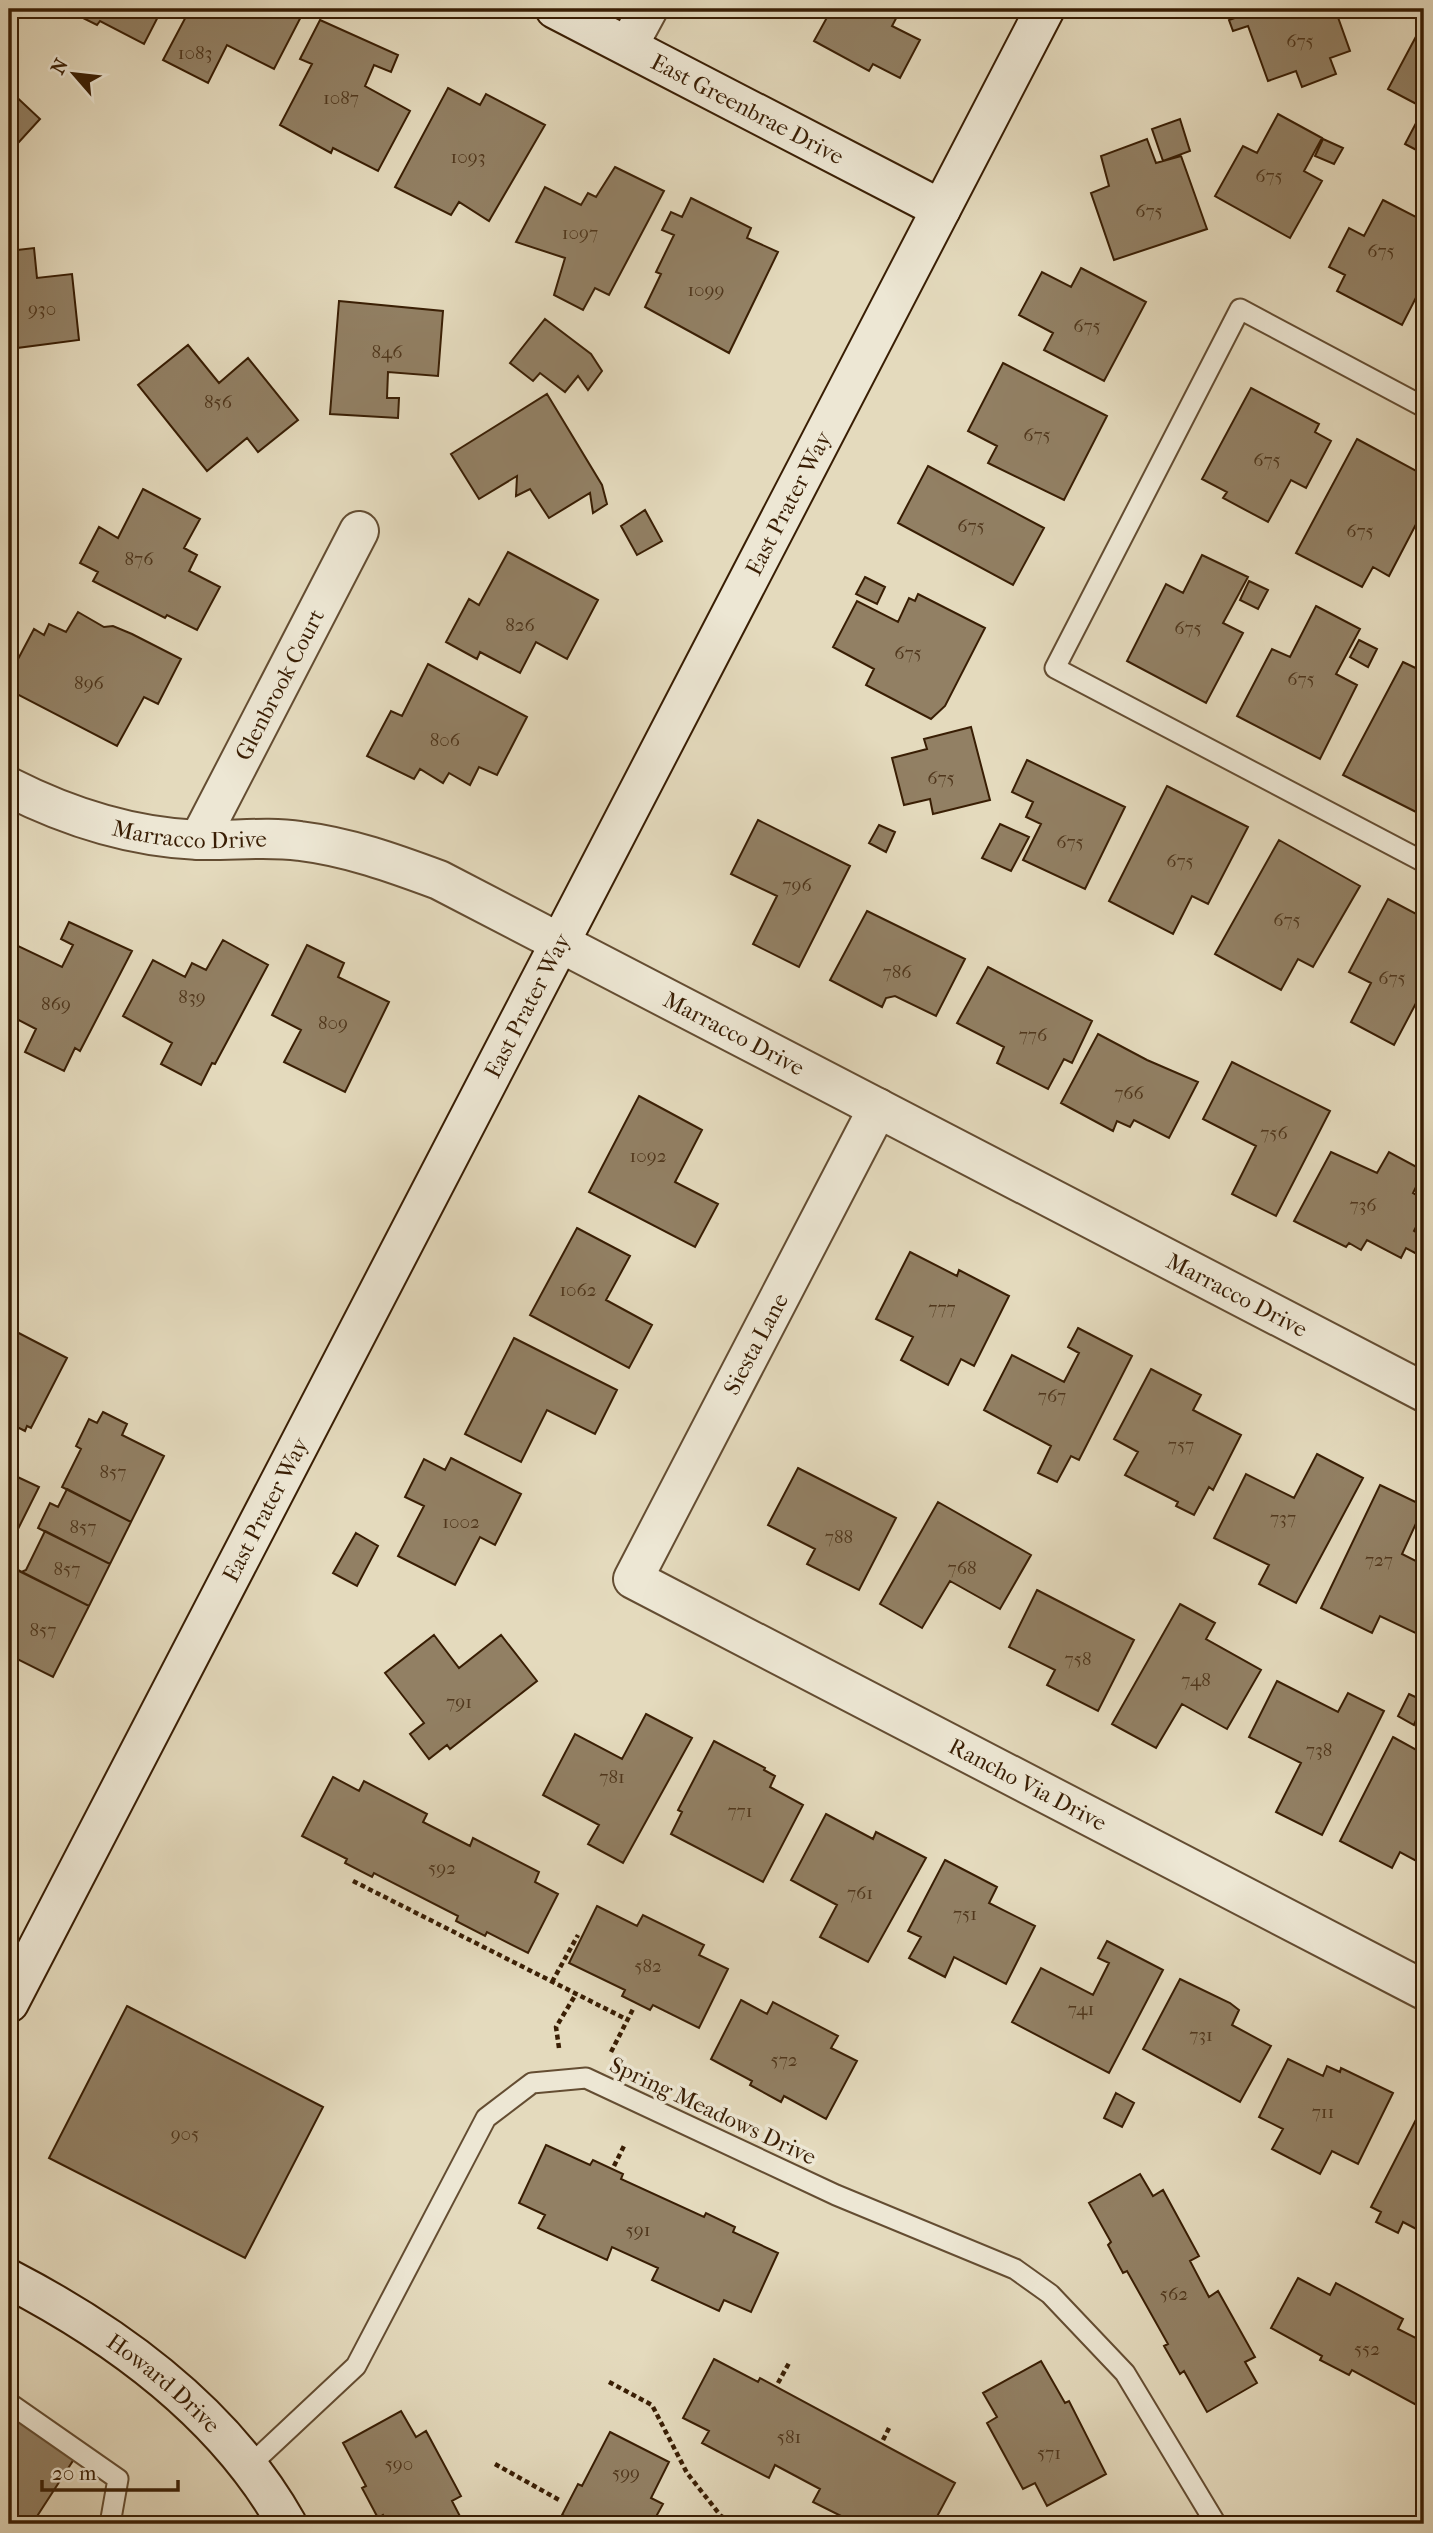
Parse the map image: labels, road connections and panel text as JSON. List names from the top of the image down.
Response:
{
  "streets": {
    "street": [
      "East Greenbrae Drive",
      "East Prater Way",
      "Glenbrook Court",
      "Marracco Drive",
      "Siesta Lane",
      "Rancho Via Drive",
      "Howard Drive"
    ],
    "lane": ["Spring Meadows Drive"]
  },
  "crossings": [
    ["East Greenbrae Drive", "East Prater Way"],
    ["East Prater Way", "Marracco Drive"],
    ["Glenbrook Court", "Marracco Drive"],
    ["Marracco Drive", "Siesta Lane"],
    ["Siesta Lane", "Rancho Via Drive"],
    ["Spring Meadows Drive", "Howard Drive"]
  ],
  "house_numbers": [
    "675",
    "1083",
    "1087",
    "1093",
    "675",
    "675",
    "1097",
    "675",
    "1099",
    "930",
    "675",
    "846",
    "856",
    "675",
    "675",
    "675",
    "675",
    "876",
    "826",
    "675",
    "675",
    "675",
    "896",
    "806",
    "675",
    "675",
    "675",
    "796",
    "675",
    "786",
    "675",
    "839",
    "869",
    "809",
    "776",
    "766",
    "756",
    "1092",
    "736",
    "1062",
    "777",
    "767",
    "757",
    "857",
    "737",
    "1002",
    "857",
    "788",
    "727",
    "768",
    "857",
    "857",
    "758",
    "748",
    "791",
    "738",
    "781",
    "771",
    "592",
    "761",
    "751",
    "582",
    "741",
    "731",
    "572",
    "711",
    "905",
    "591",
    "562",
    "552",
    "581",
    "571",
    "590",
    "599"
  ],
  "scale_bar": "20 m",
  "north": "top left"
}
